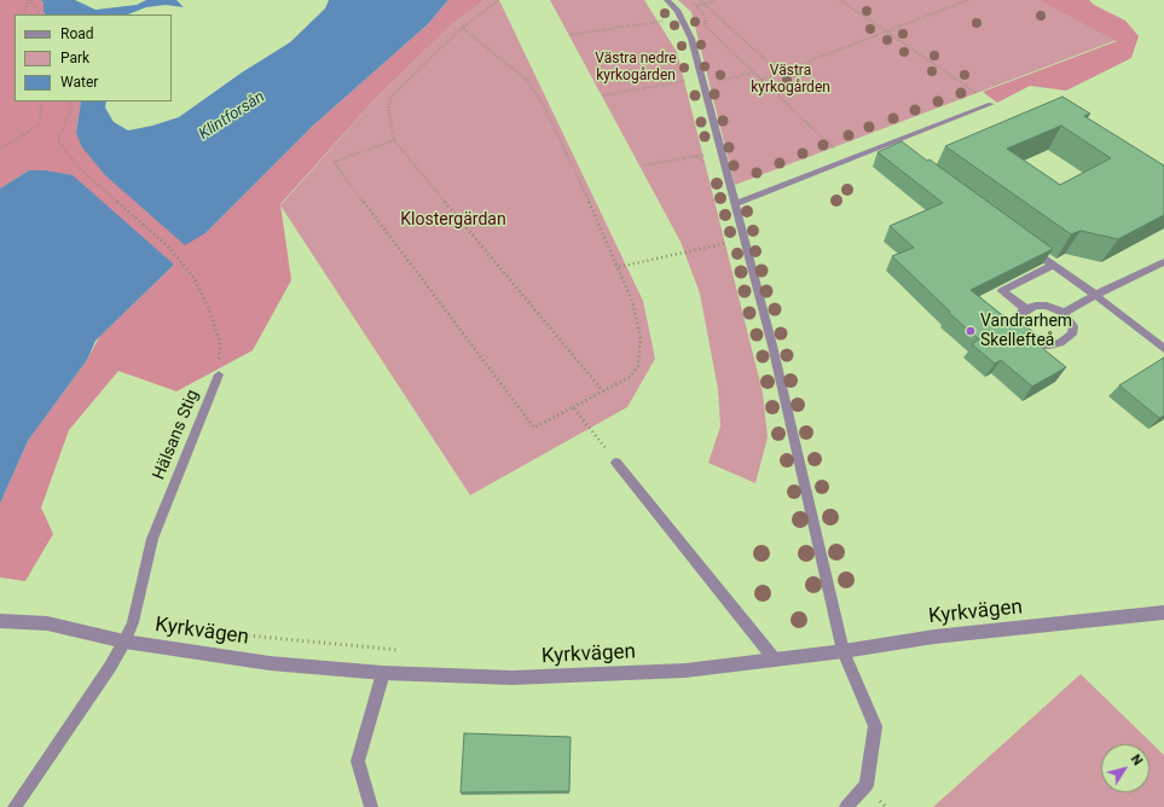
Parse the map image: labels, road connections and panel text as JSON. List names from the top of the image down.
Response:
{
  "streets": {
    "street": ["Kyrkvägen"],
    "lane": ["Hälsans Stig"]
  },
  "crossings": [
    ["Hälsans Stig", "Kyrkvägen"]
  ],
  "water": ["Klintforsån"],
  "parks": ["Västra nedre kyrkogården", "Västra kyrkogården", "Klostergärdan"],
  "places": ["Vandrarhem Skellefteå"],
  "legend": ["Road", "Park", "Water"],
  "north": "top right"
}
